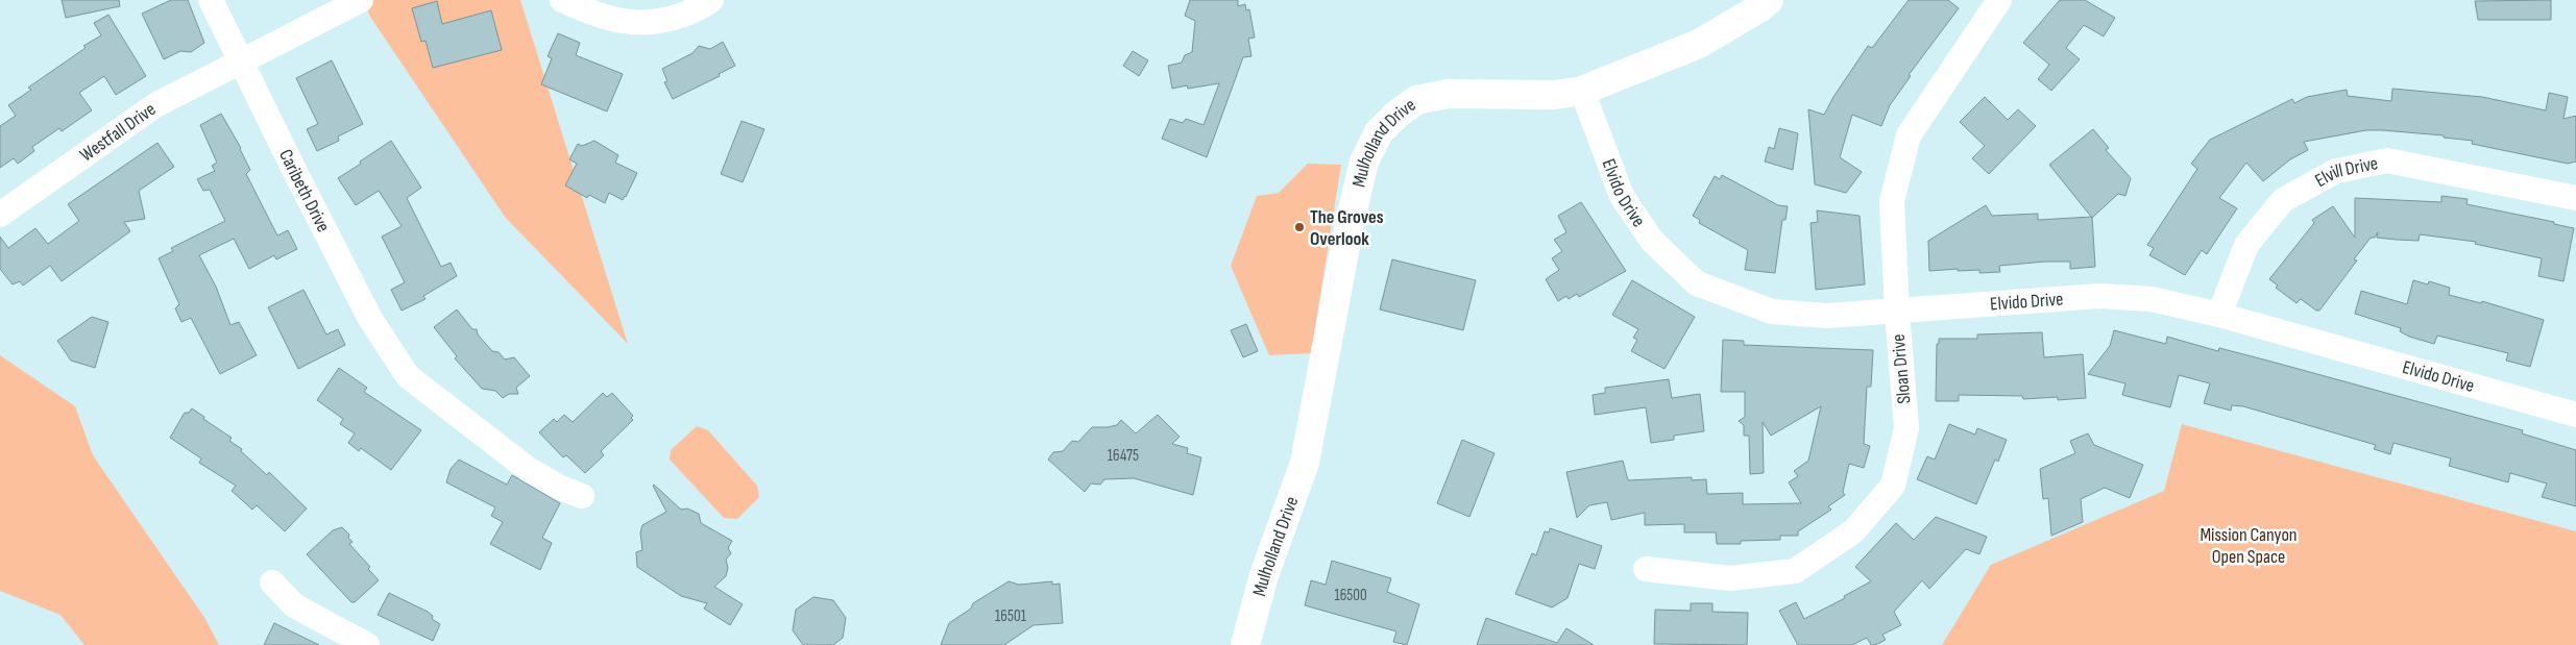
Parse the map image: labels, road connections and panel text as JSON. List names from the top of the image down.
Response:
{
  "streets": {
    "main road": ["Mulholland Drive"],
    "street": [
      "Westfall Drive",
      "Elvill Drive",
      "Caribeth Drive",
      "Elvido Drive",
      "Sloan Drive"
    ]
  },
  "crossings": [
    ["Westfall Drive", "Caribeth Drive"],
    ["Mulholland Drive", "Elvido Drive"],
    ["Elvill Drive", "Elvido Drive"],
    ["Elvido Drive", "Sloan Drive"]
  ],
  "parks": ["Mission Canyon Open Space"],
  "places": ["The Groves Overlook"],
  "house_numbers": ["16475", "16500", "16501"]
}
